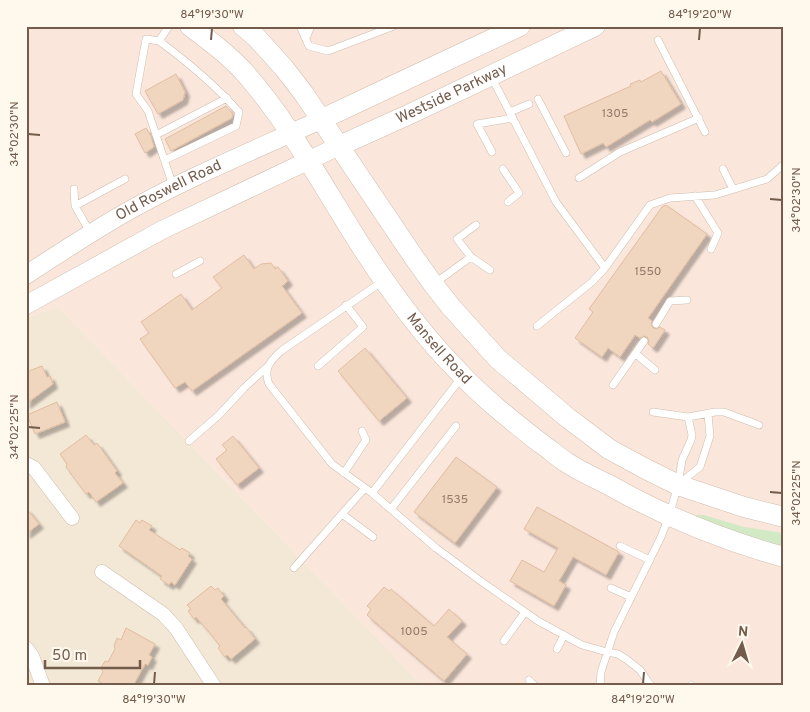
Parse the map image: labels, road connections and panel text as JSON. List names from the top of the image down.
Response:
{
  "streets": {
    "main road": ["Westside Parkway", "Mansell Road"],
    "street": ["Old Roswell Road"]
  },
  "crossings": [
    ["Westside Parkway", "Old Roswell Road"],
    ["Westside Parkway", "Mansell Road"],
    ["Old Roswell Road", "Mansell Road"]
  ],
  "house_numbers": [
    "1305",
    "1550",
    "1535",
    "1005"
  ],
  "scale_bar": "50 m",
  "north": "top",
  "coordinates": [
    "84°19'30\"W",
    "84°19'20\"W",
    "34°02'30\"N",
    "34°02'25\"N"
  ]
}
